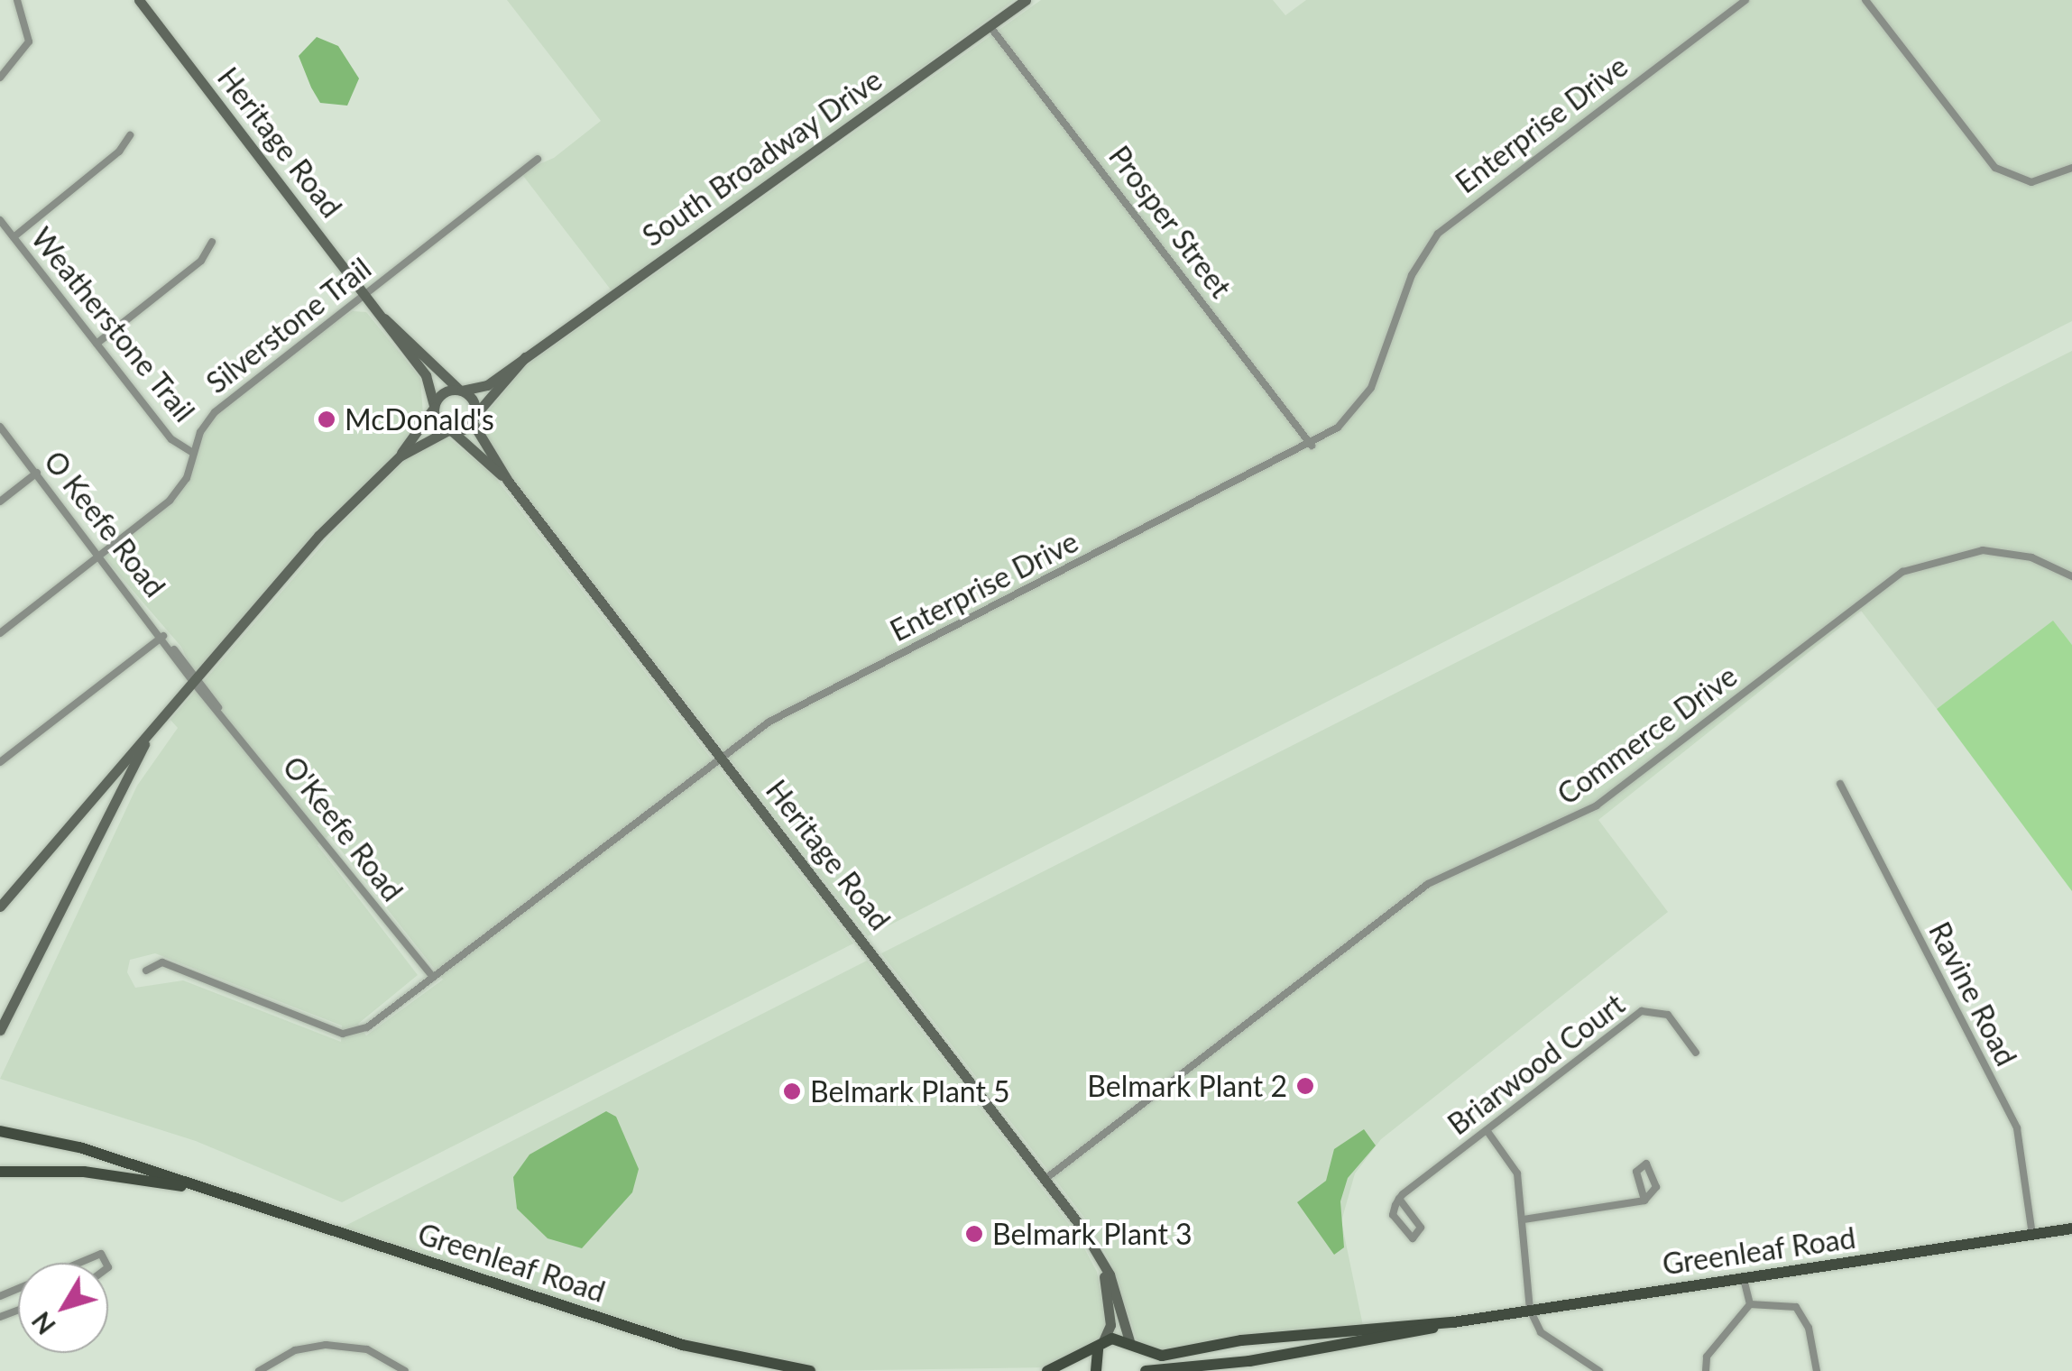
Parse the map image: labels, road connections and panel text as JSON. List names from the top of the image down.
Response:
{
  "streets": {
    "main road": ["Heritage Road", "South Broadway Drive", "Greenleaf Road"],
    "street": [
      "Enterprise Drive",
      "Prosper Street",
      "Weatherstone Trail",
      "Silverstone Trail",
      "O Keefe Road",
      "Commerce Drive",
      "O'Keefe Road",
      "Ravine Road",
      "Briarwood Court"
    ]
  },
  "crossings": [
    ["Enterprise Drive", "Heritage Road"],
    ["Enterprise Drive", "Prosper Street"],
    ["Enterprise Drive", "O'Keefe Road"],
    ["Heritage Road", "South Broadway Drive"],
    ["Heritage Road", "Silverstone Trail"],
    ["Heritage Road", "Commerce Drive"],
    ["Heritage Road", "Greenleaf Road"],
    ["South Broadway Drive", "Prosper Street"],
    ["Weatherstone Trail", "Silverstone Trail"],
    ["Silverstone Trail", "O Keefe Road"],
    ["O Keefe Road", "O'Keefe Road"],
    ["Ravine Road", "Greenleaf Road"]
  ],
  "places": [
    "McDonald's",
    "Belmark Plant 2",
    "Belmark Plant 5",
    "Belmark Plant 3"
  ],
  "north": "bottom left"
}
